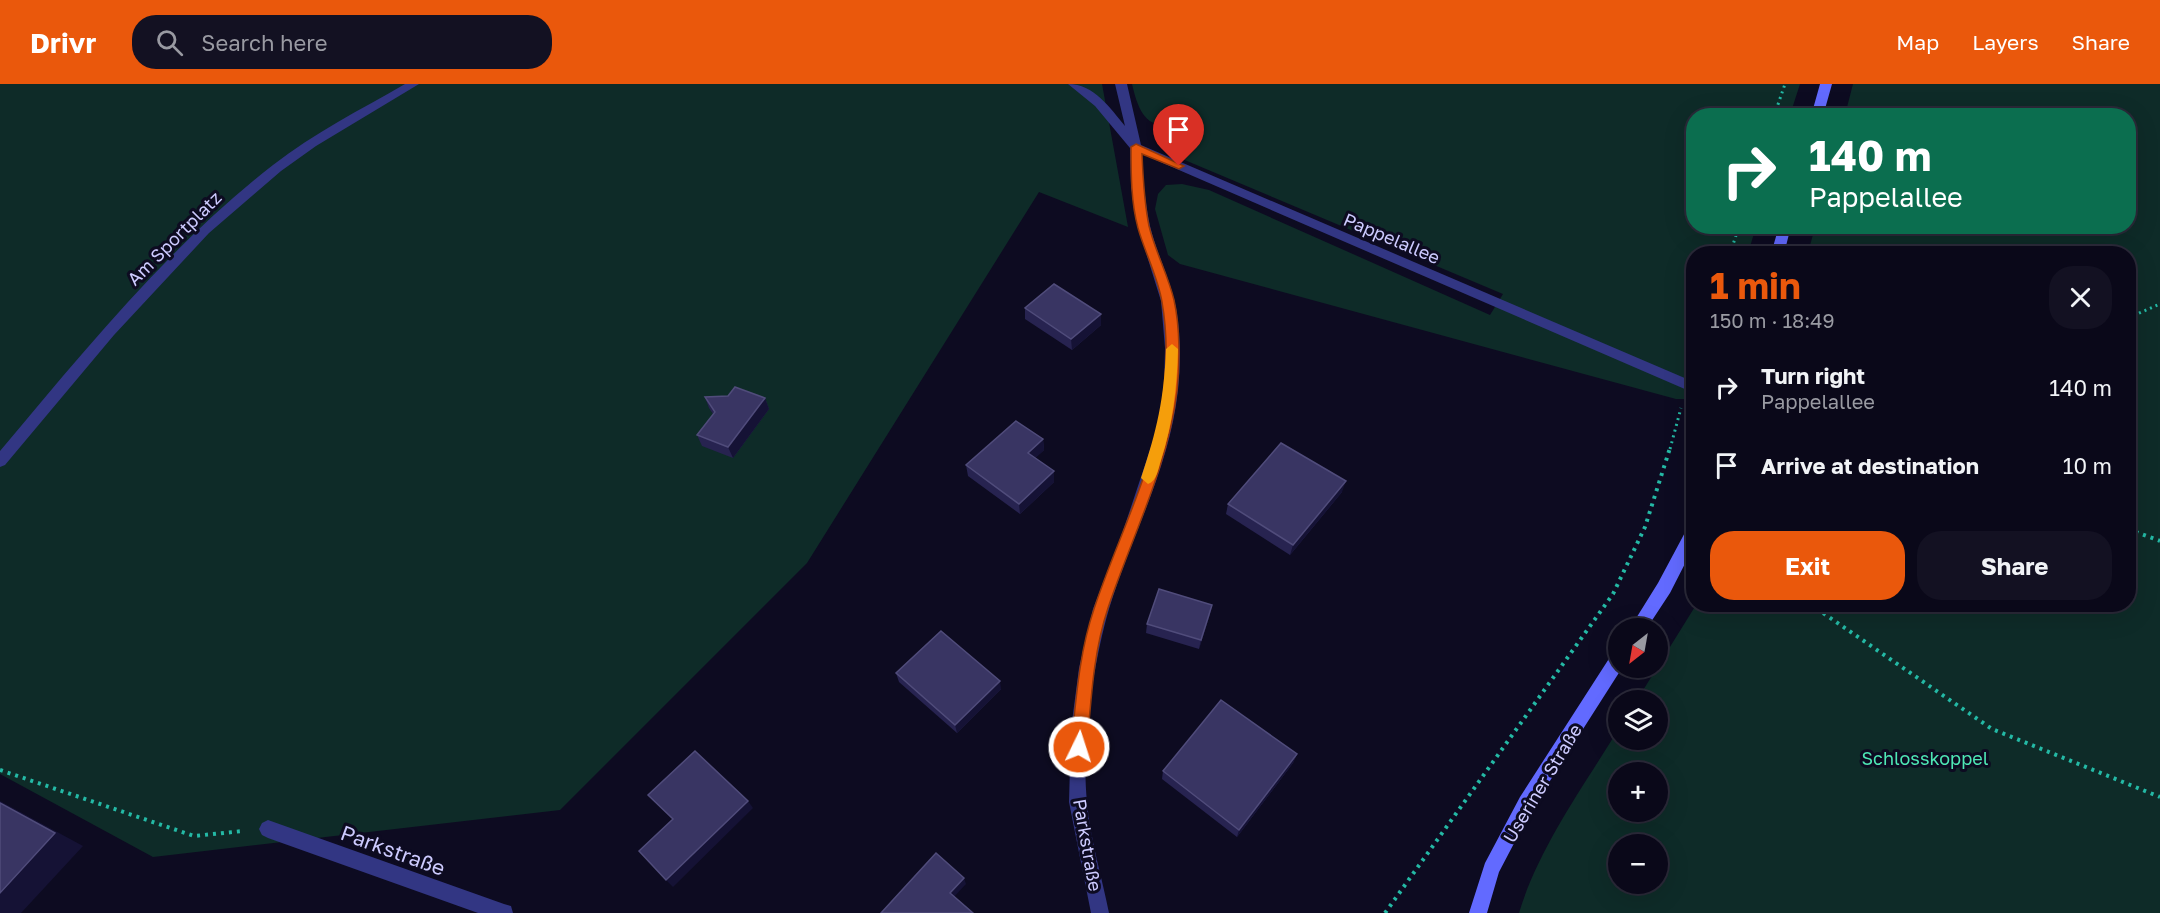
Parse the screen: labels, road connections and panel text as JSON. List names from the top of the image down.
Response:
{
  "streets": {
    "main road": ["Useriner Straße"],
    "lane": ["Am Sportplatz", "Pappelallee", "Parkstraße"]
  },
  "crossings": [
    ["Pappelallee", "Parkstraße"]
  ],
  "parks": ["Schlosskoppel"],
  "north": "bottom left",
  "page": {
    "header": "Drivr",
    "search": "Search here",
    "nav": ["Map", "Layers", "Share"],
    "turn": ["140 m", "Pappelallee"],
    "heading": ["1 min", "150 m · 18:49"],
    "list": [
      {
        "name": "Turn right",
        "note": "Pappelallee",
        "value": "140 m"
      },
      {
        "name": "Arrive at destination",
        "value": "10 m"
      }
    ],
    "buttons": ["Exit", "Share"],
    "map_buttons": ["+", "−"]
  }
}
